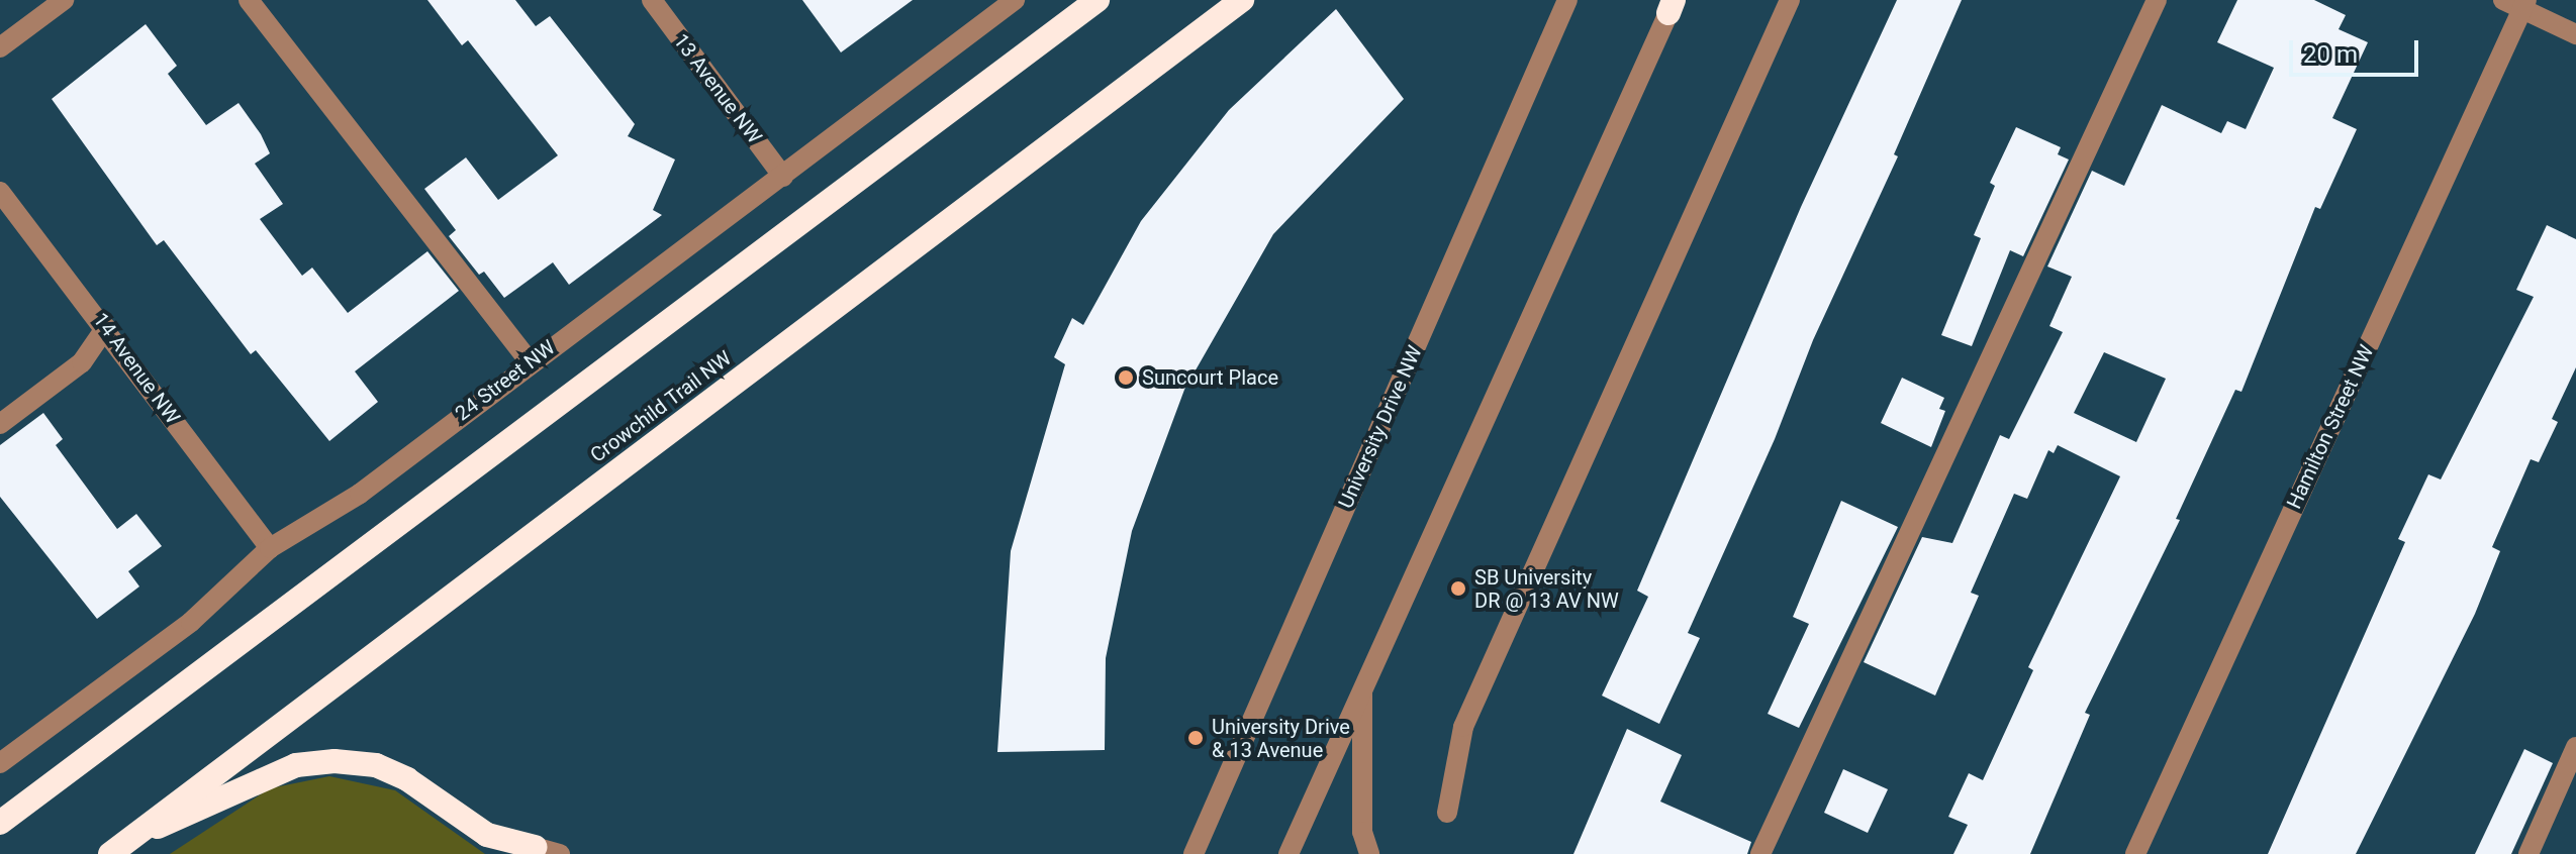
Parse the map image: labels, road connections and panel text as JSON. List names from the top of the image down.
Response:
{
  "streets": {
    "highway": ["Crowchild Trail NW"],
    "street": [
      "13 Avenue NW",
      "14 Avenue NW",
      "24 Street NW",
      "University Drive NW",
      "Hamilton Street NW"
    ]
  },
  "crossings": [
    ["13 Avenue NW", "24 Street NW"],
    ["14 Avenue NW", "24 Street NW"]
  ],
  "places": ["Suncourt Place", "SB University DR @ 13 AV NW", "University Drive & 13 Avenue"],
  "scale_bar": "20 m"
}
